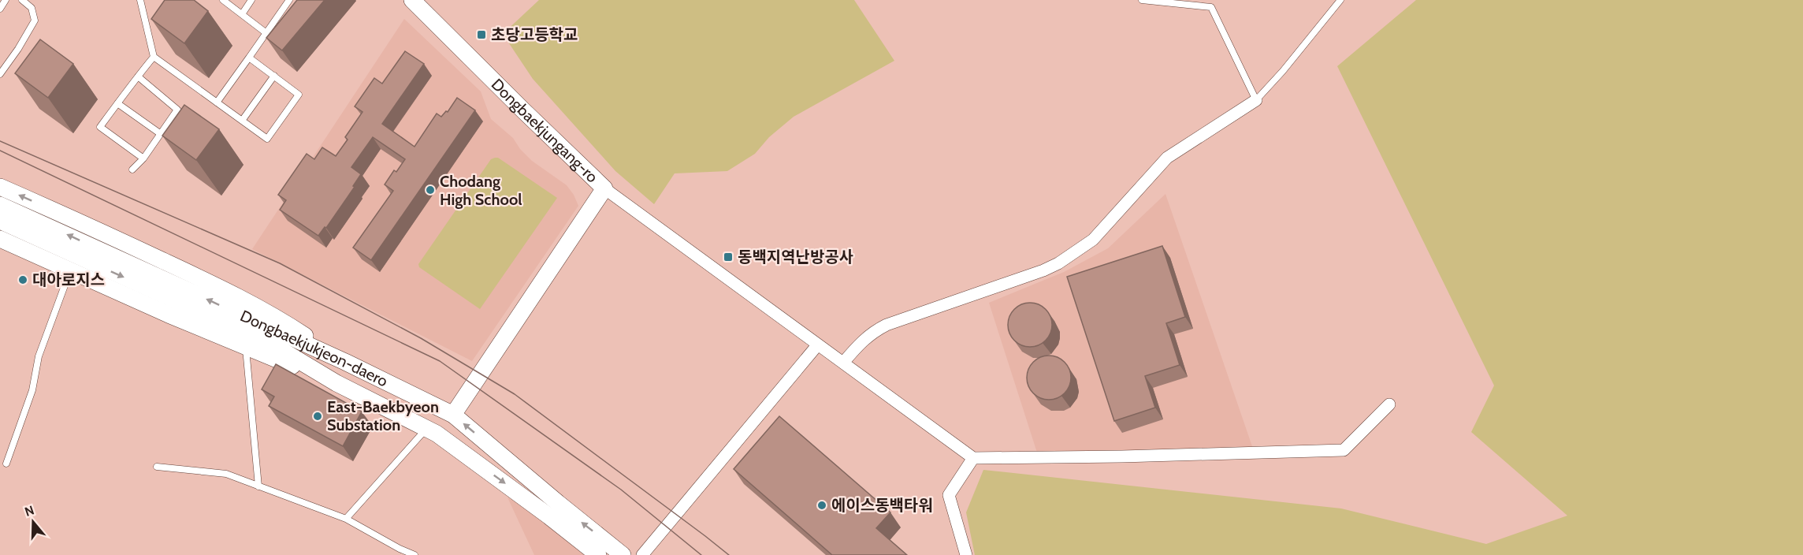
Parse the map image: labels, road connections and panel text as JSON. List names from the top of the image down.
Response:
{
  "streets": {
    "main road": ["Dongbaekjungang-ro", "Dongbaekjukjeon-daero"]
  },
  "crossings": [
    ["Dongbaekjungang-ro", "Dongbaekjukjeon-daero"]
  ],
  "places": {
    "transit": ["초당고등학교", "동백지역난방공사"],
    "other": [
      "Chodang High School",
      "대아로지스",
      "East-Baekbyeon Substation",
      "에이스동백타워"
    ]
  },
  "north": "top"
}
